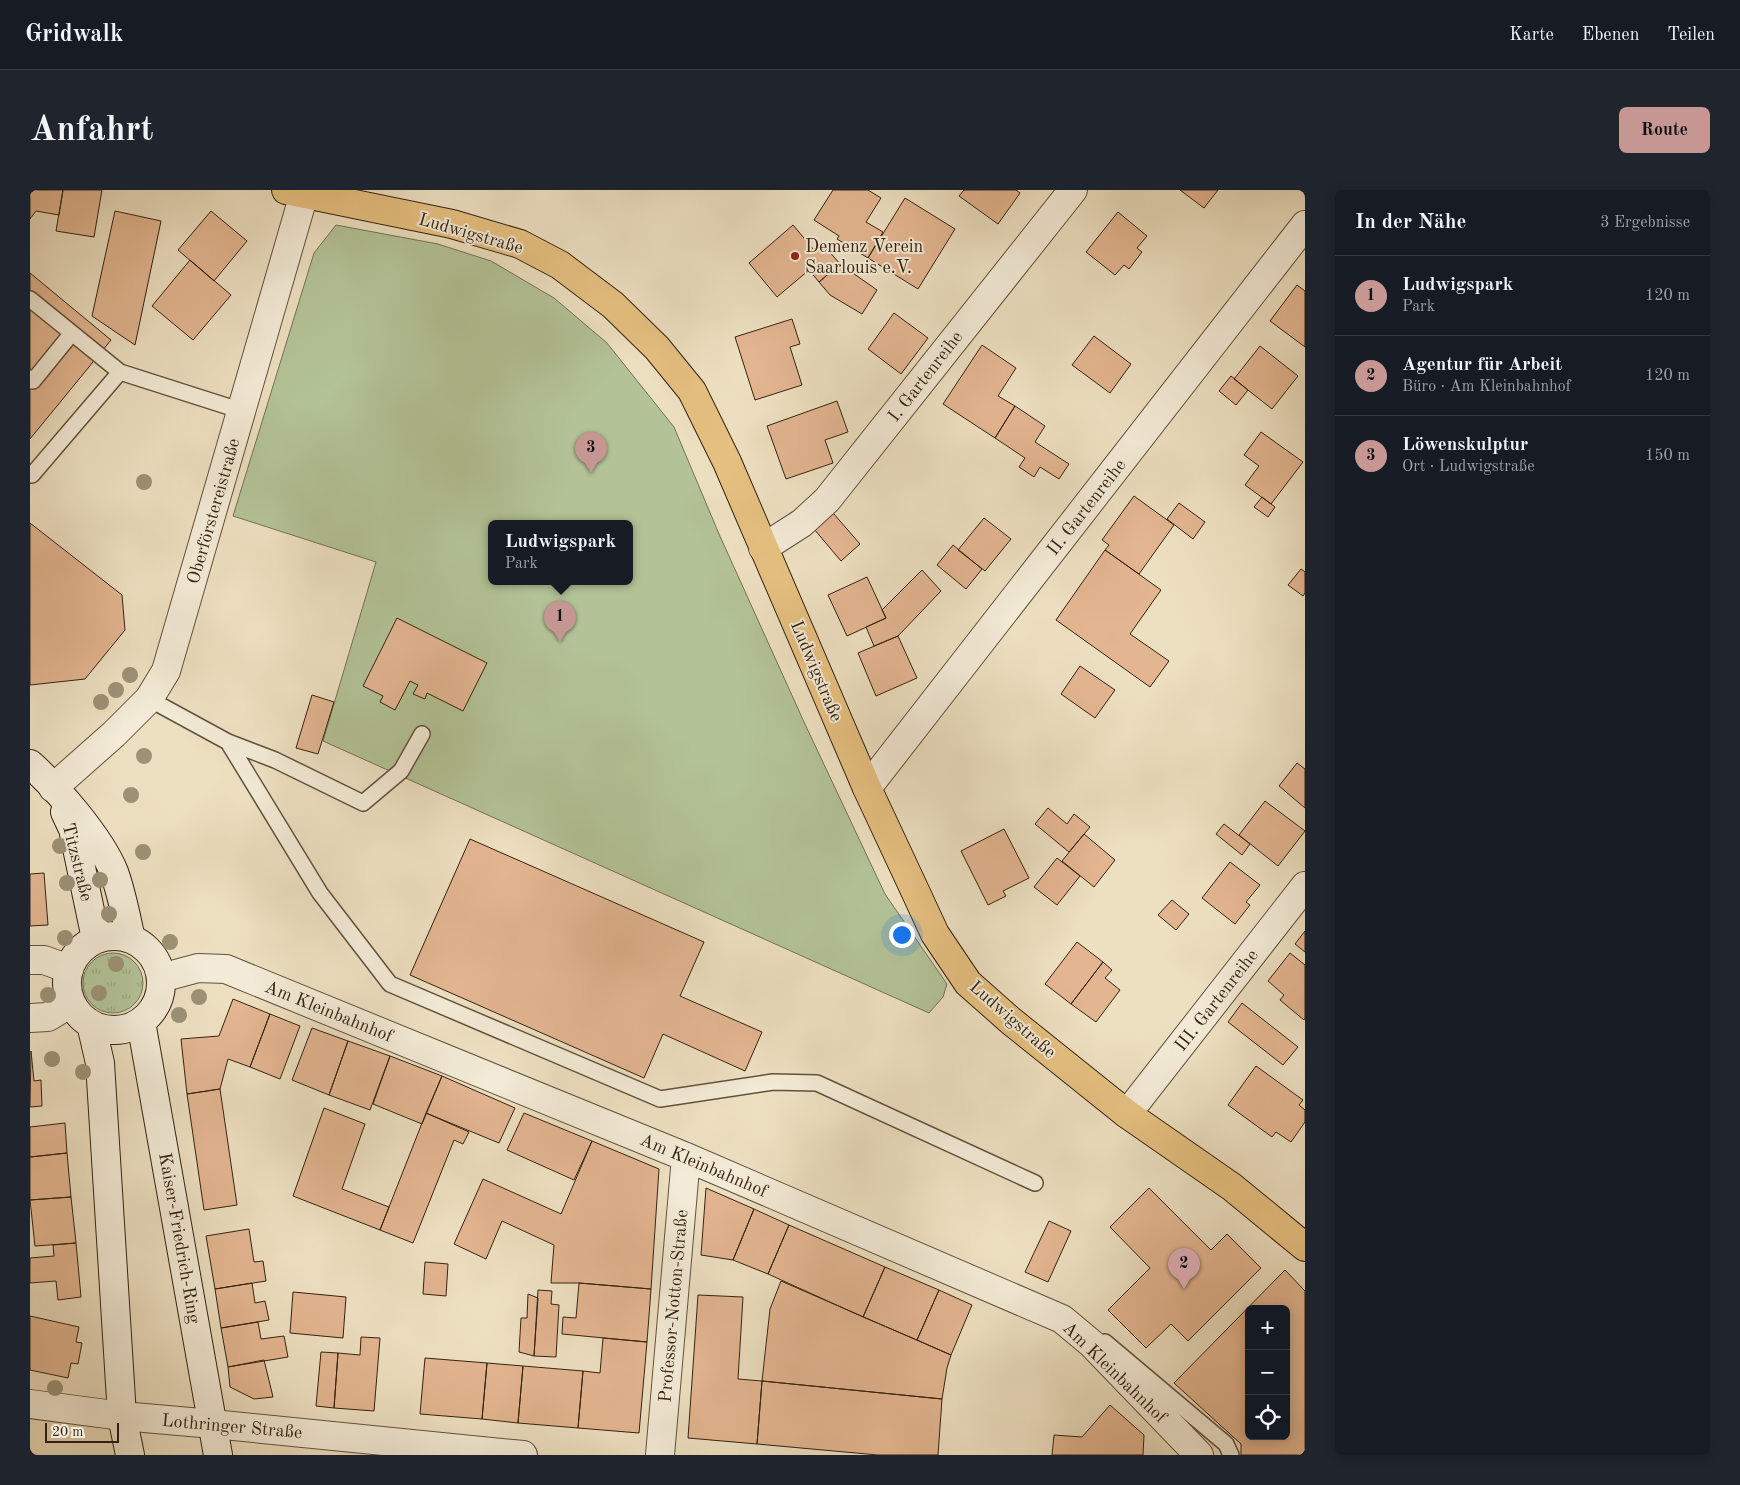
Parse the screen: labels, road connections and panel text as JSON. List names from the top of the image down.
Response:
{
  "streets": {
    "main road": ["Ludwigstraße"],
    "street": [
      "I. Gartenreihe",
      "II. Gartenreihe",
      "Oberförstereistraße",
      "Titzstraße",
      "III. Gartenreihe",
      "Am Kleinbahnhof",
      "Kaiser-Friedrich-Ring",
      "Professor-Notton-Straße",
      "Lothringer Straße"
    ]
  },
  "crossings": [
    ["Ludwigstraße", "I. Gartenreihe"],
    ["Ludwigstraße", "II. Gartenreihe"],
    ["Ludwigstraße", "Oberförstereistraße"],
    ["Ludwigstraße", "III. Gartenreihe"],
    ["Oberförstereistraße", "Titzstraße"],
    ["Titzstraße", "Am Kleinbahnhof"],
    ["Titzstraße", "Kaiser-Friedrich-Ring"],
    ["Am Kleinbahnhof", "Kaiser-Friedrich-Ring"],
    ["Am Kleinbahnhof", "Professor-Notton-Straße"],
    ["Kaiser-Friedrich-Ring", "Lothringer Straße"]
  ],
  "places": ["Demenz Verein Saarlouis e.V."],
  "scale_bar": "20 m",
  "page": {
    "header": "Gridwalk",
    "nav": ["Karte", "Ebenen", "Teilen"],
    "buttons": "Route",
    "title": "Anfahrt",
    "heading": ["In der Nähe", "3 Ergebnisse"],
    "list": [
      {
        "mark": "1",
        "name": "Ludwigspark",
        "note": "Park",
        "value": "120 m"
      },
      {
        "mark": "2",
        "name": "Agentur für Arbeit",
        "note": "Büro · Am Kleinbahnhof",
        "value": "120 m"
      },
      {
        "mark": "3",
        "name": "Löwenskulptur",
        "note": "Ort · Ludwigstraße",
        "value": "150 m"
      }
    ],
    "pins": ["3", "1", "2"],
    "popup": ["Ludwigspark", "Park"],
    "map_buttons": ["+", "−"],
    "scale": "20 m"
  }
}
